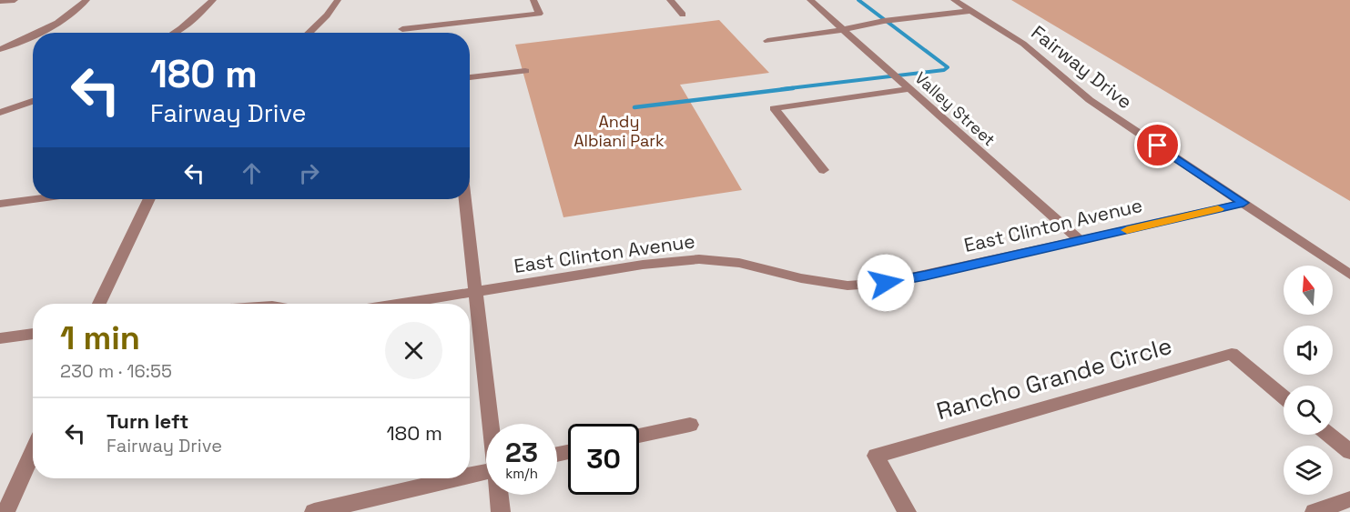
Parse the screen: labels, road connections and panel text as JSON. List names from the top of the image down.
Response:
{
  "streets": {
    "street": [
      "Fairway Drive",
      "Valley Street",
      "East Clinton Avenue",
      "Rancho Grande Circle"
    ]
  },
  "crossings": [
    ["Fairway Drive", "East Clinton Avenue"],
    ["Valley Street", "East Clinton Avenue"]
  ],
  "parks": ["Andy Albiani Park"],
  "north": "top",
  "page": {
    "turn": ["180 m", "Fairway Drive"],
    "heading": ["1 min", "230 m · 16:55"],
    "list": [
      {
        "name": "Turn left",
        "note": "Fairway Drive",
        "value": "180 m"
      }
    ],
    "speed": "23 km/h",
    "limit": "30"
  }
}
